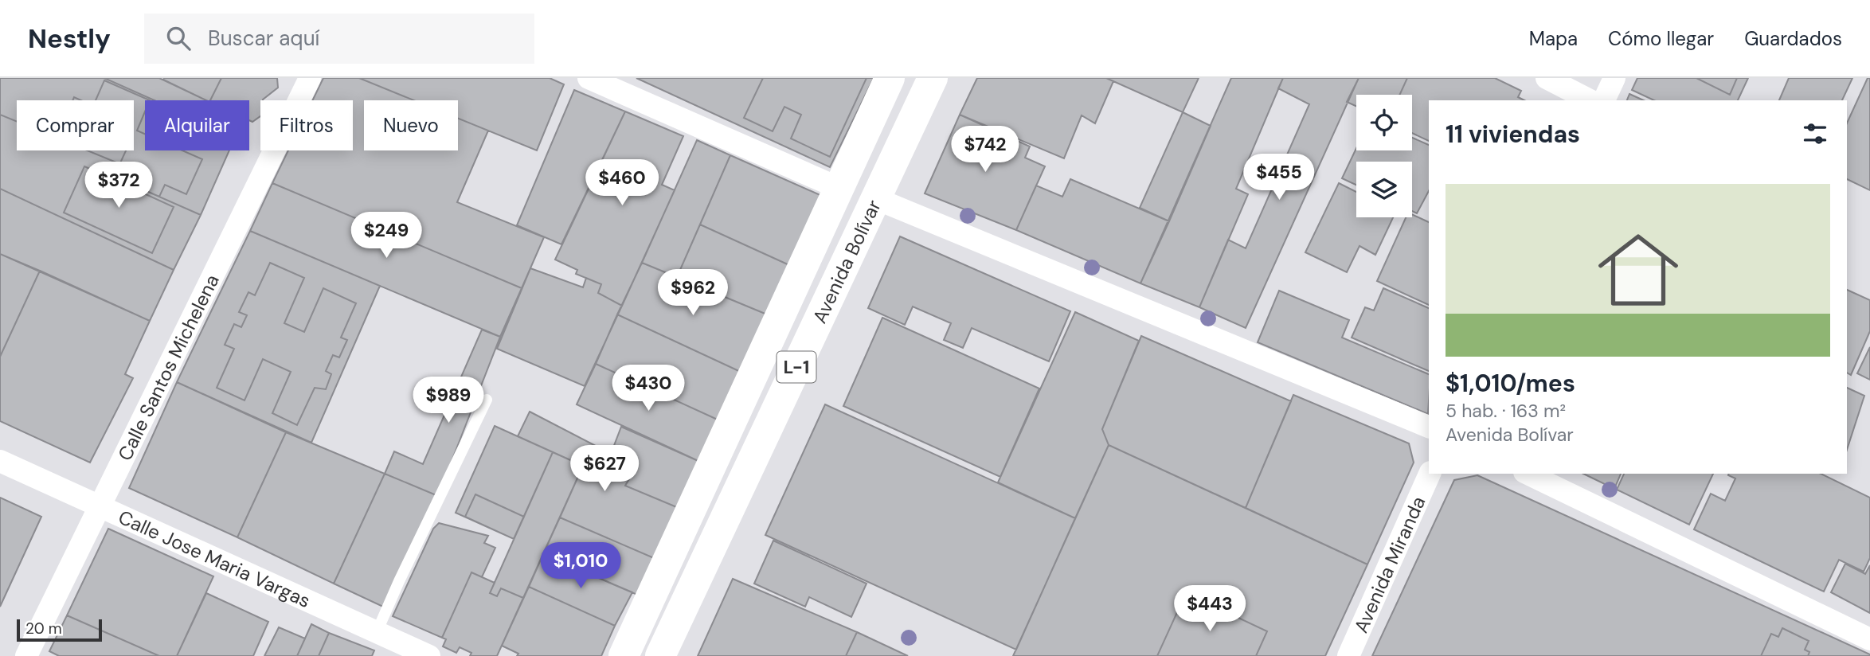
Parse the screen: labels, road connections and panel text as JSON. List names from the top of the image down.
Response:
{
  "streets": {
    "main road": ["Avenida Bolívar", "L-1"],
    "street": ["Calle Santos Michelena", "Calle Jose Maria Vargas", "Avenida Miranda"]
  },
  "crossings": [
    ["Calle Santos Michelena", "Calle Jose Maria Vargas"]
  ],
  "scale_bar": "20 m",
  "page": {
    "header": "Nestly",
    "search": "Buscar aquí",
    "nav": ["Mapa", "Cómo llegar", "Guardados"],
    "chip": [
      "Comprar",
      "Alquilar",
      "Filtros",
      "Nuevo"
    ],
    "heading": "11 viviendas",
    "price": [
      "$742",
      "$455",
      "$460",
      "$372",
      "$249",
      "$962",
      "$430",
      "$989",
      "$627",
      "$1,010",
      "$443"
    ],
    "list": [
      {
        "name": "$1,010/mes",
        "note": "5 hab. · 163 m² · Avenida Bolívar"
      }
    ],
    "scale": "20 m"
  }
}
